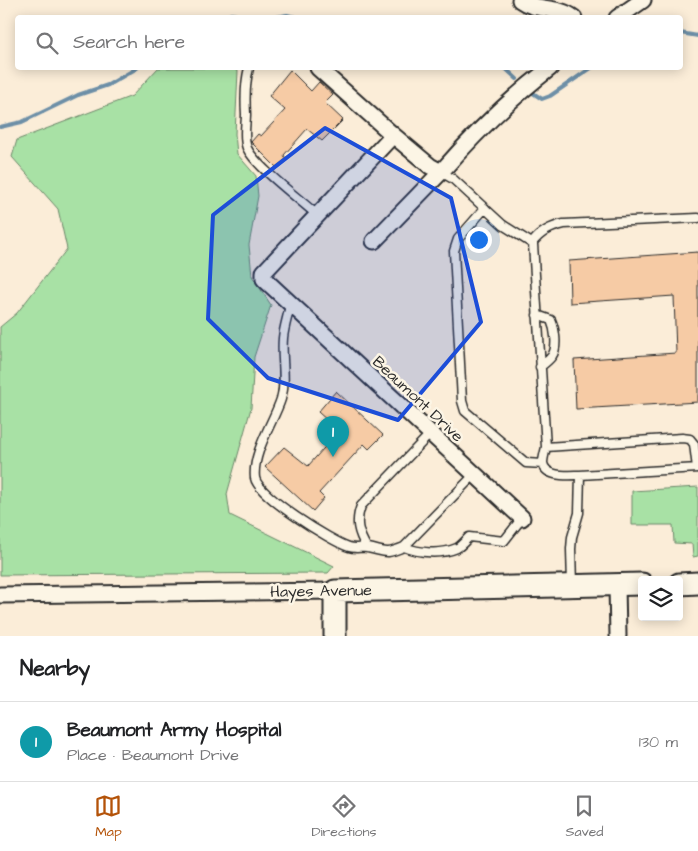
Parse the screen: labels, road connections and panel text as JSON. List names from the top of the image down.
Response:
{
  "streets": {
    "street": ["Beaumont Drive", "Hayes Avenue"]
  },
  "page": {
    "search": "Search here",
    "pins": "1",
    "heading": "Nearby",
    "list": [
      {
        "mark": "1",
        "name": "Beaumont Army Hospital",
        "note": "Place · Beaumont Drive",
        "value": "130 m"
      }
    ],
    "nav": ["Map", "Directions", "Saved"]
  }
}
